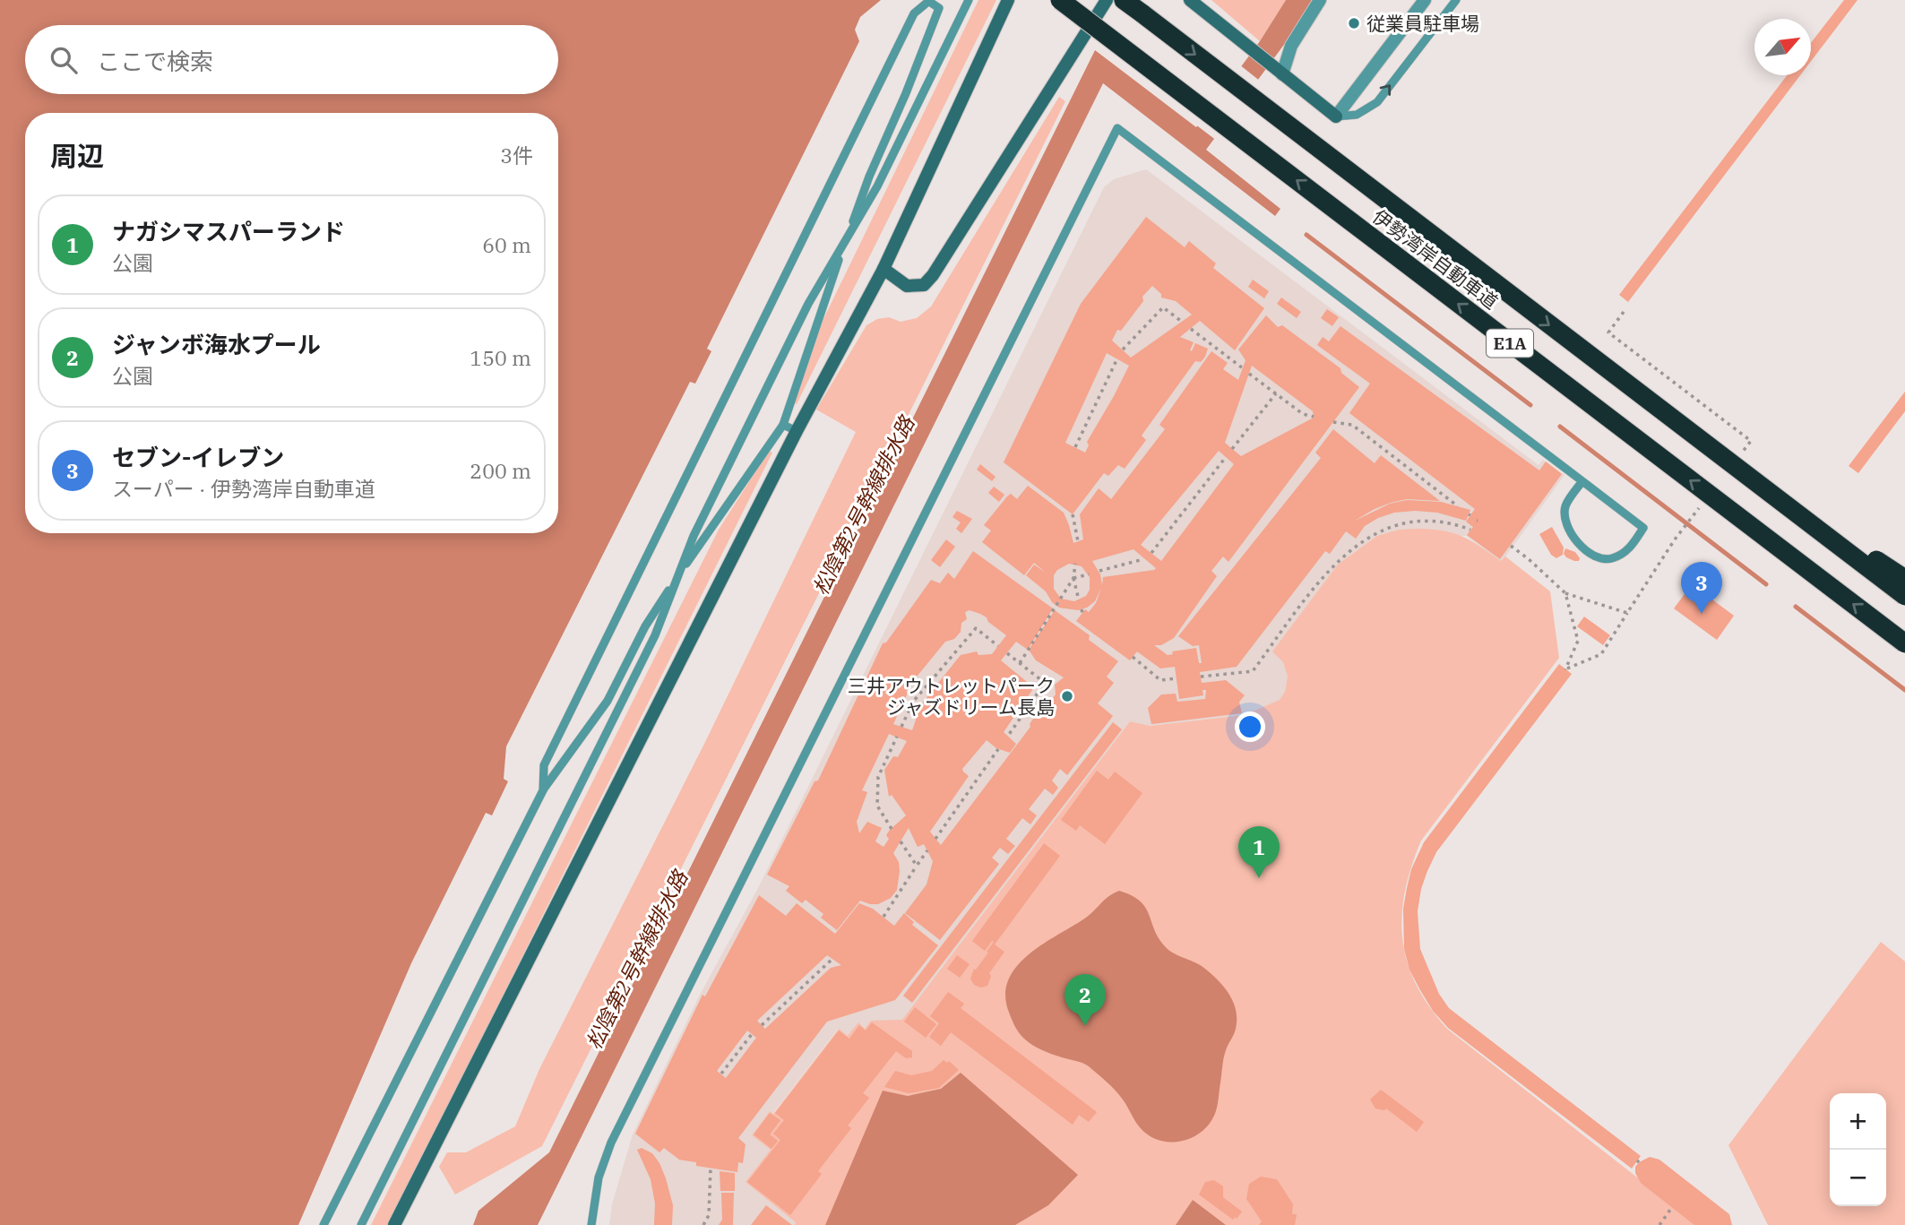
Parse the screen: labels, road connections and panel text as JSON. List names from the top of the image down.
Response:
{
  "streets": {
    "highway": ["伊勢湾岸自動車道", "E1A"]
  },
  "water": ["松陰第2号幹線排水路"],
  "places": ["従業員駐車場", "三井アウトレットパーク ジャズドリーム長島"],
  "north": "top right",
  "page": {
    "search": "ここで検索",
    "heading": ["周辺", "3件"],
    "list": [
      {
        "mark": "1",
        "name": "ナガシマスパーランド",
        "note": "公園",
        "value": "60 m"
      },
      {
        "mark": "2",
        "name": "ジャンボ海水プール",
        "note": "公園",
        "value": "150 m"
      },
      {
        "mark": "3",
        "name": "セブン-イレブン",
        "note": "スーパー · 伊勢湾岸自動車道",
        "value": "200 m"
      }
    ],
    "pins": ["3", "1", "2"],
    "map_buttons": ["+", "−"]
  }
}
